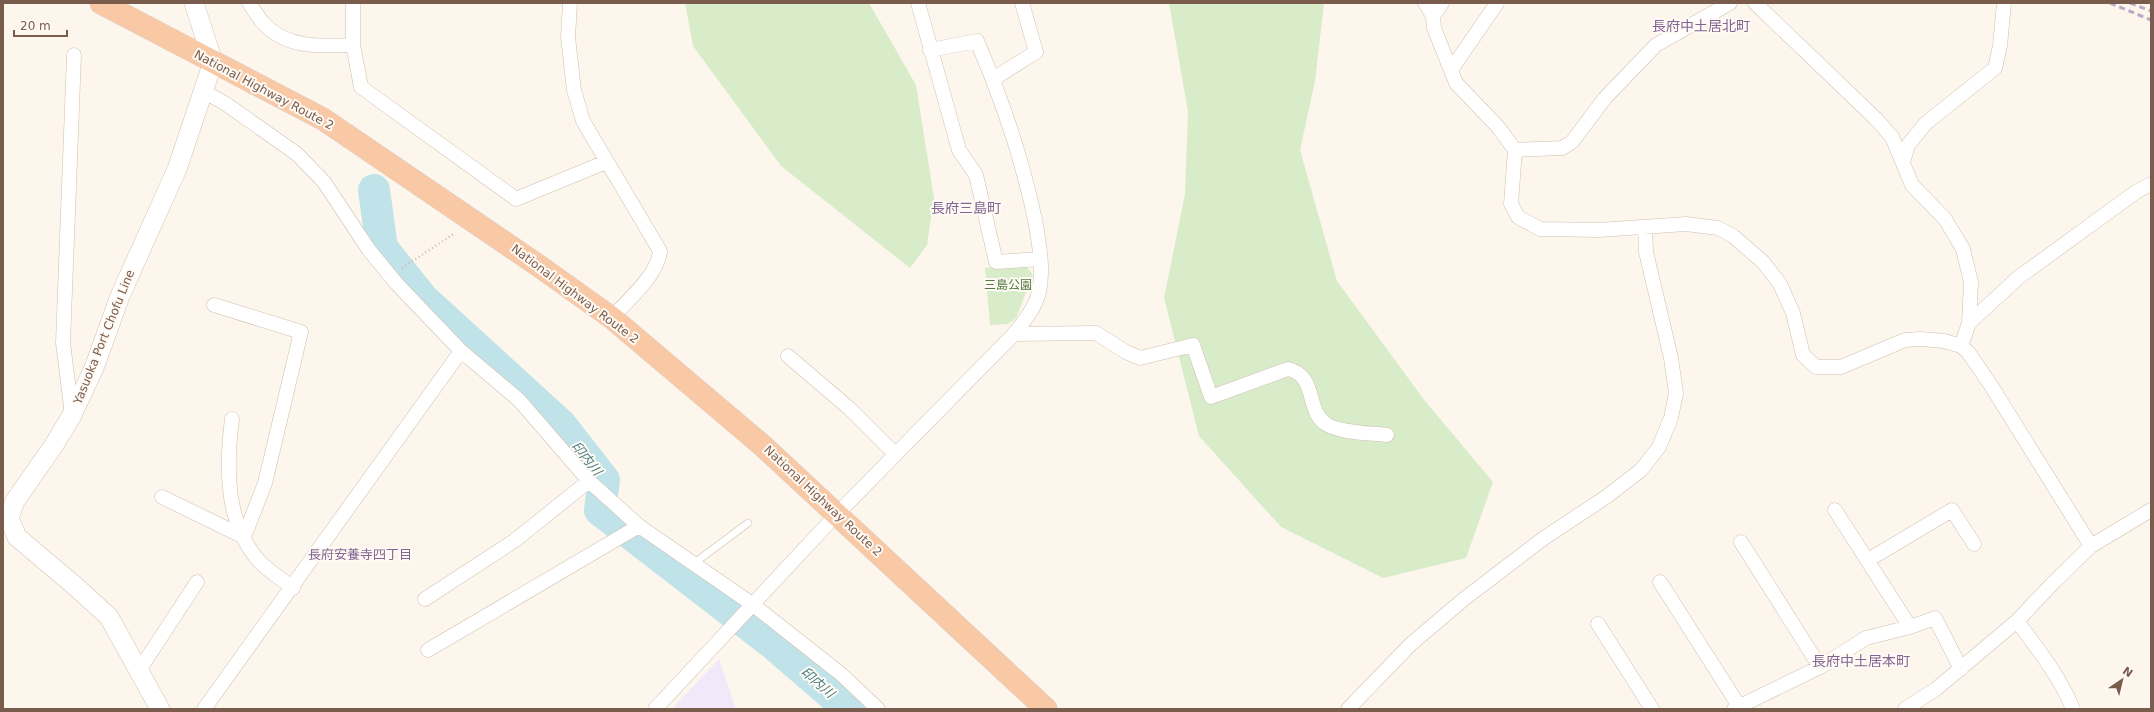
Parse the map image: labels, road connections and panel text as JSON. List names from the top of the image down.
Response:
{
  "streets": {
    "highway": ["National Highway Route 2"],
    "main road": ["Yasuoka Port Chofu Line"]
  },
  "crossings": [
    ["National Highway Route 2", "Yasuoka Port Chofu Line"]
  ],
  "districts": [
    "長府中土居北町",
    "長府三島町",
    "長府安養寺四丁目",
    "長府中土居本町"
  ],
  "water": ["印内川"],
  "parks": ["三島公園"],
  "scale_bar": "20 m",
  "north": "top right"
}
